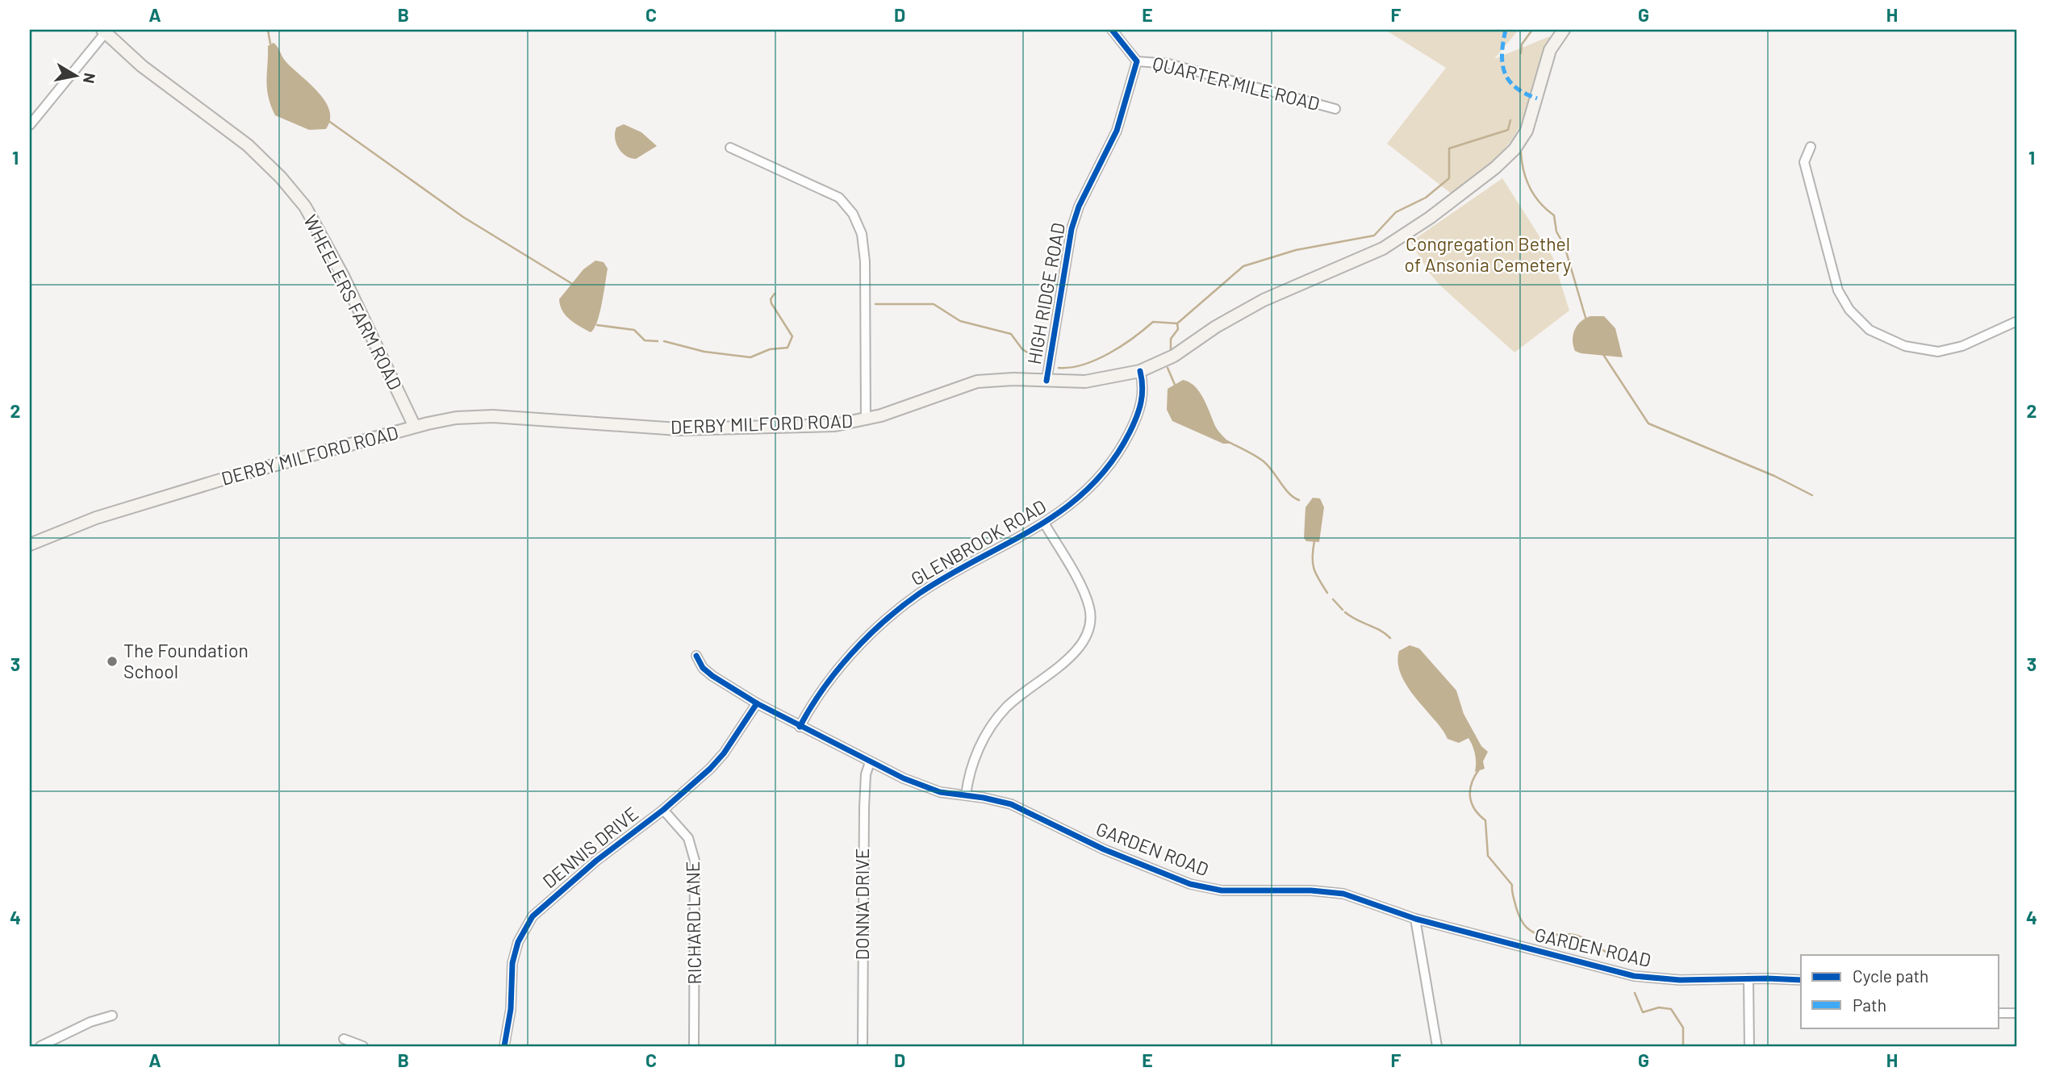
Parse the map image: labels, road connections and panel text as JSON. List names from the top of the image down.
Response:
{
  "streets": {
    "main road": ["WHEELERS FARM ROAD", "DERBY MILFORD ROAD"],
    "street": [
      "QUARTER MILE ROAD",
      "HIGH RIDGE ROAD",
      "GLENBROOK ROAD",
      "DENNIS DRIVE",
      "GARDEN ROAD",
      "DONNA DRIVE",
      "RICHARD LANE"
    ]
  },
  "crossings": [
    ["QUARTER MILE ROAD", "HIGH RIDGE ROAD"],
    ["HIGH RIDGE ROAD", "DERBY MILFORD ROAD"],
    ["WHEELERS FARM ROAD", "DERBY MILFORD ROAD"],
    ["DERBY MILFORD ROAD", "GLENBROOK ROAD"],
    ["GLENBROOK ROAD", "GARDEN ROAD"],
    ["DENNIS DRIVE", "GARDEN ROAD"],
    ["DENNIS DRIVE", "RICHARD LANE"],
    ["GARDEN ROAD", "DONNA DRIVE"]
  ],
  "parks": ["Congregation Bethel of Ansonia Cemetery"],
  "places": ["The Foundation School"],
  "legend": ["Cycle path", "Path"],
  "north": "right",
  "grid": {
    "columns": [
      "A",
      "B",
      "C",
      "D",
      "E",
      "F",
      "G",
      "H"
    ],
    "rows": [
      "1",
      "2",
      "3",
      "4"
    ]
  }
}
